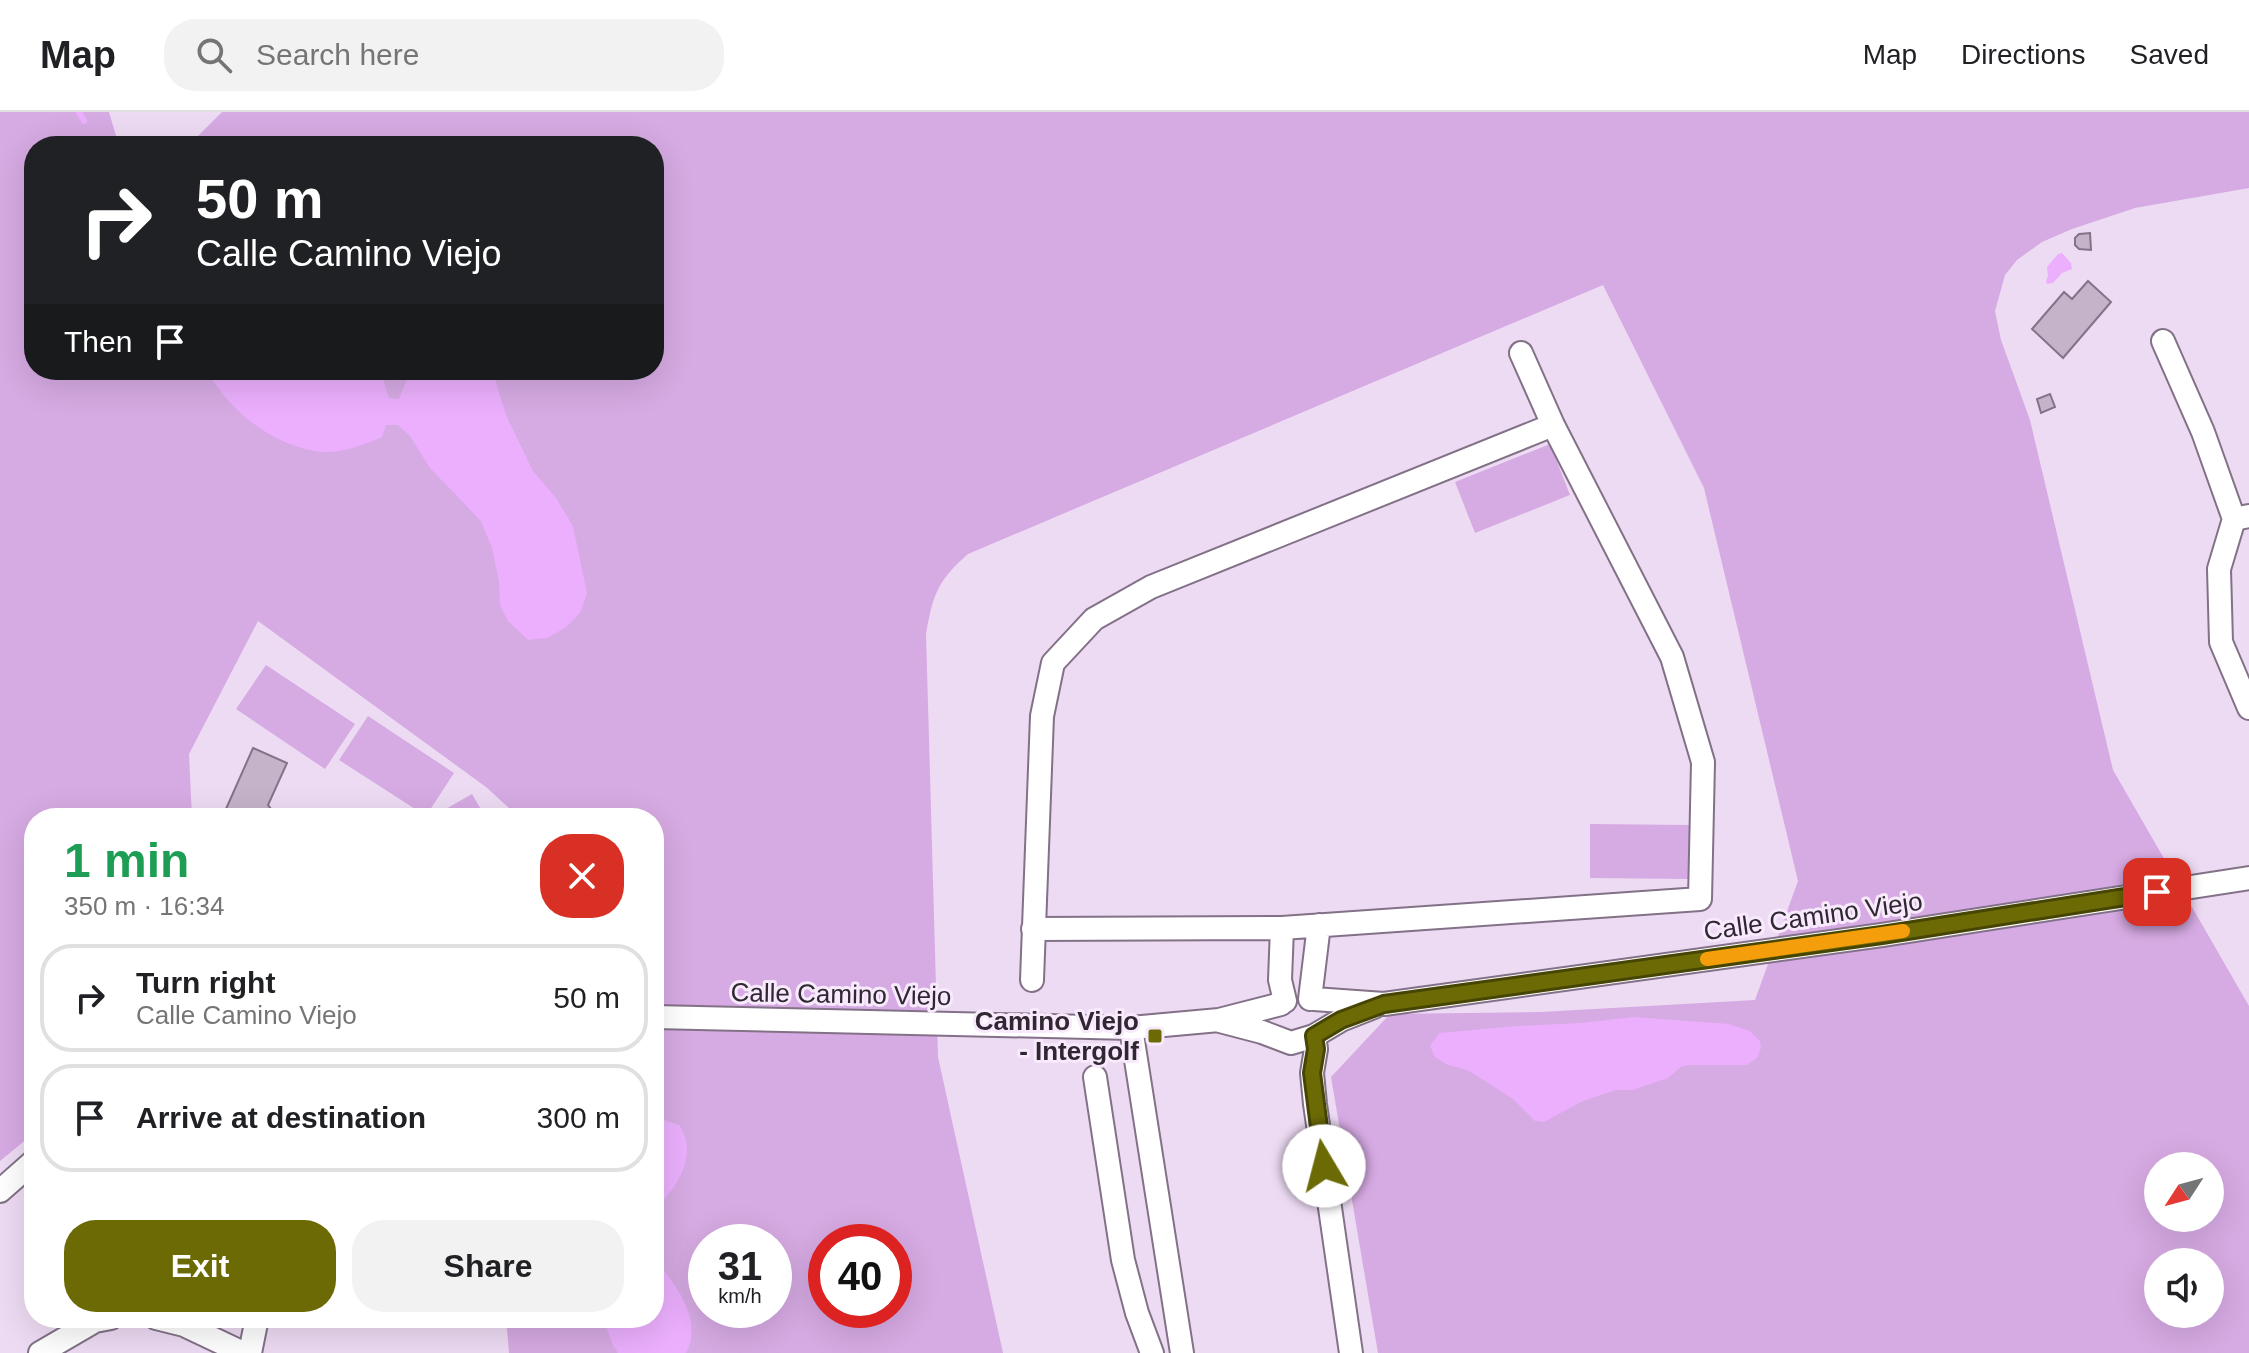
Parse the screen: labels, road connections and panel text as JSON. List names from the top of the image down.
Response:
{
  "streets": {
    "street": ["Calle Camino Viejo"]
  },
  "places": {
    "transit": ["Camino Viejo - Intergolf"]
  },
  "north": "bottom left",
  "page": {
    "header": "Map",
    "search": "Search here",
    "nav": ["Map", "Directions", "Saved"],
    "turn": ["50 m", "Calle Camino Viejo"],
    "then": "Then",
    "heading": ["1 min", "350 m · 16:34"],
    "list": [
      {
        "name": "Turn right",
        "note": "Calle Camino Viejo",
        "value": "50 m"
      },
      {
        "name": "Arrive at destination",
        "value": "300 m"
      }
    ],
    "buttons": ["Exit", "Share"],
    "speed": "31 km/h",
    "limit": "40"
  }
}
